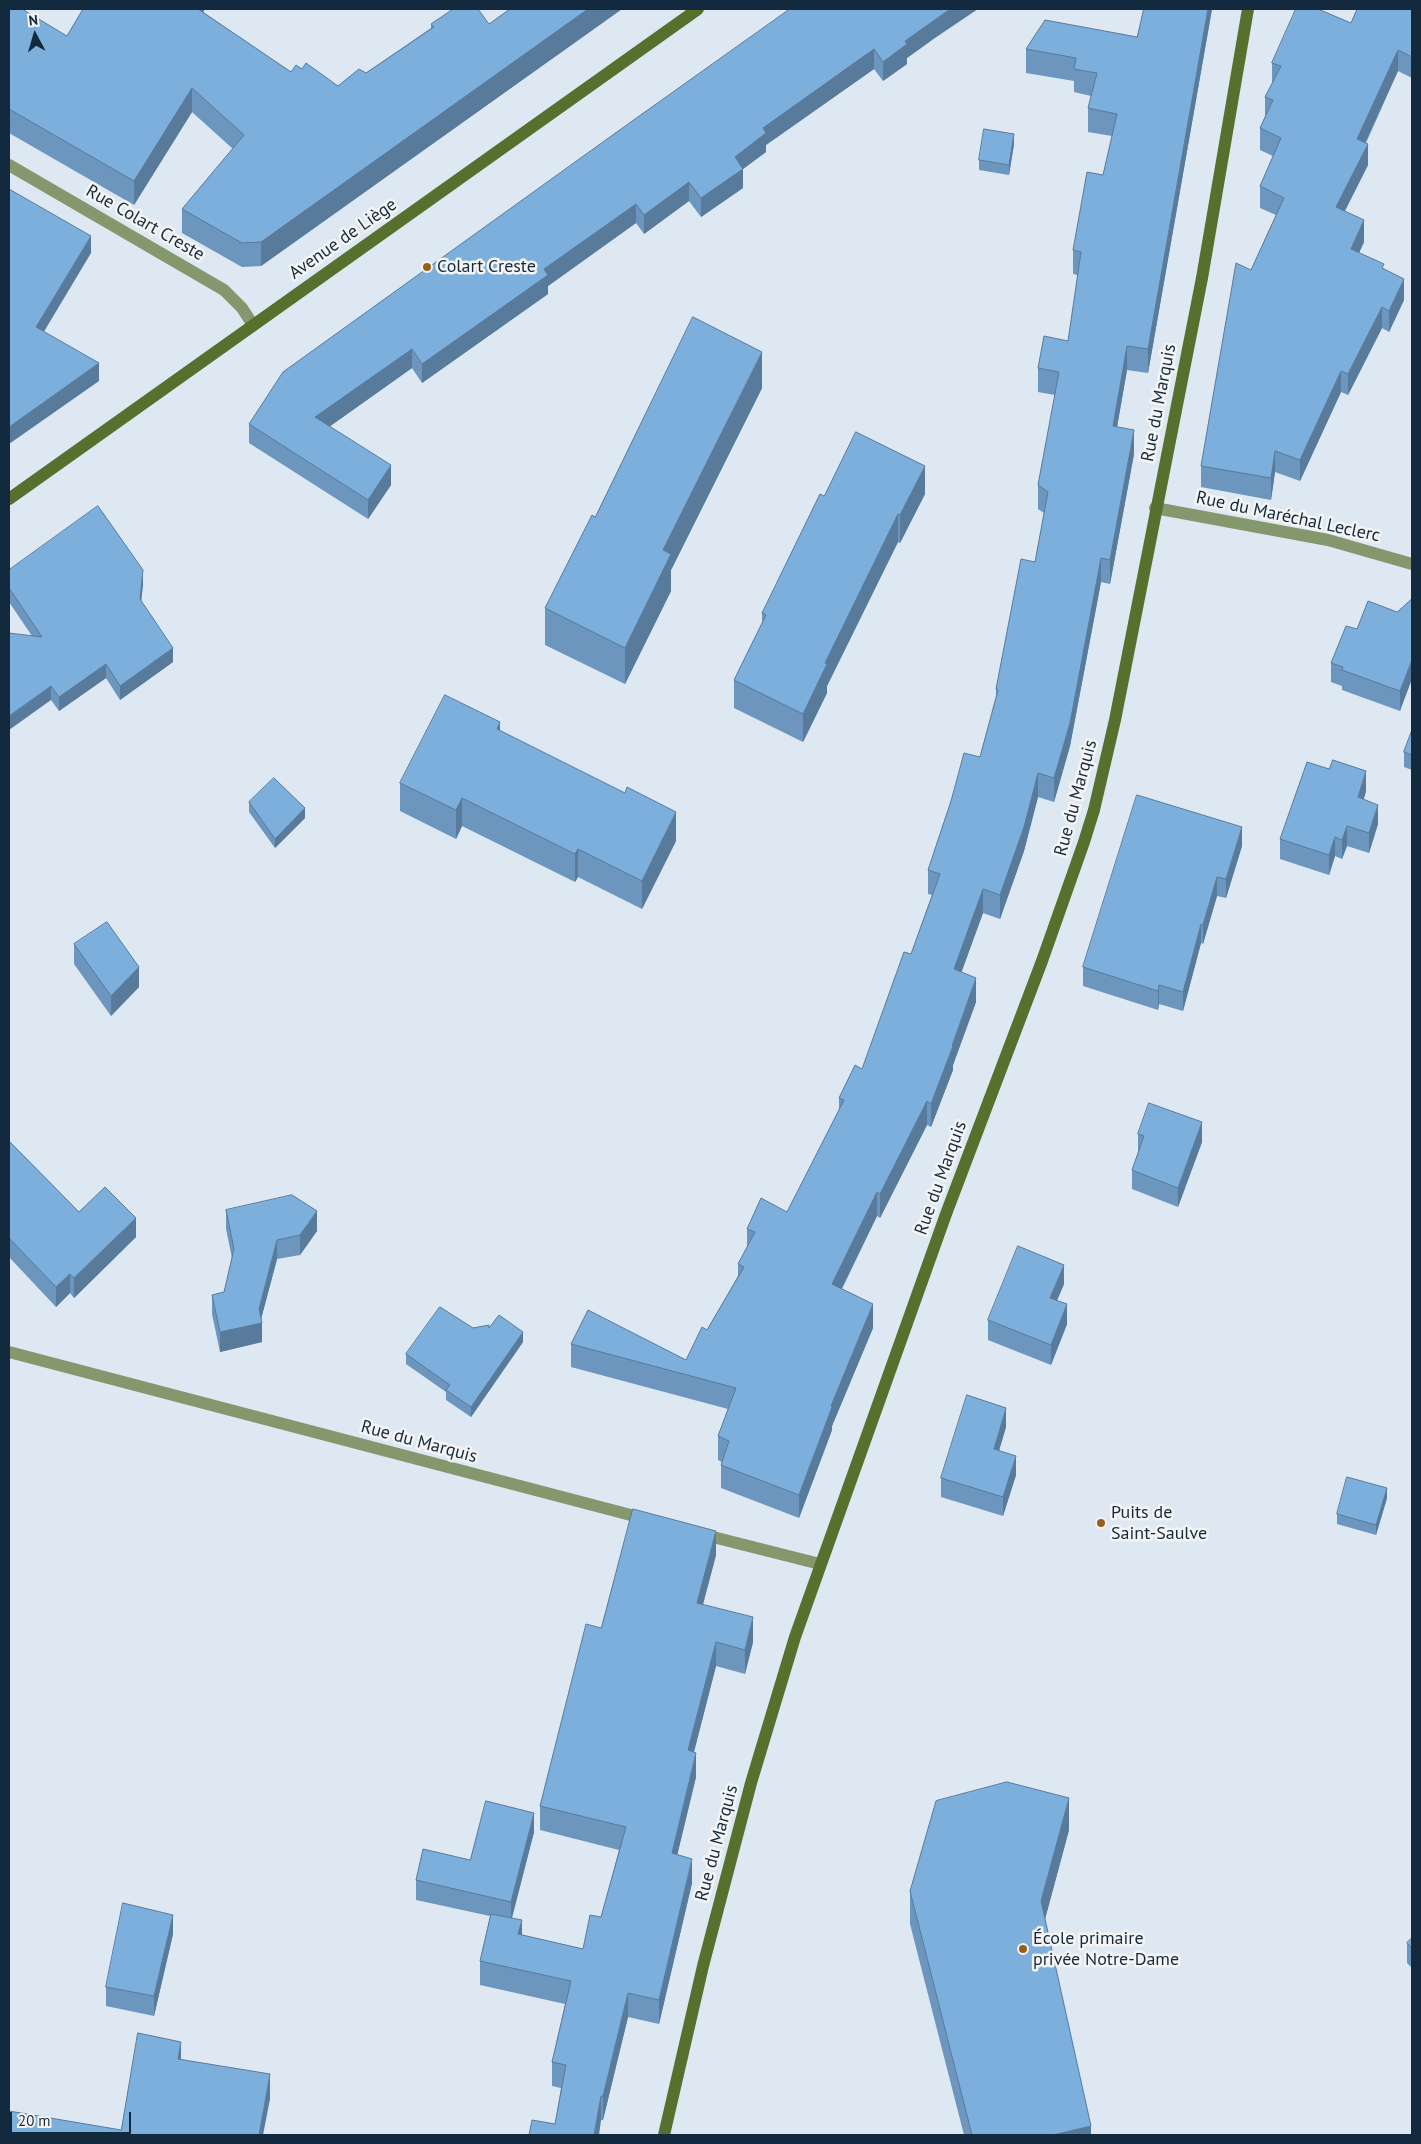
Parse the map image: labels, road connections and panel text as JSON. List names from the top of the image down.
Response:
{
  "streets": {
    "main road": ["Avenue de Liège", "Rue du Marquis"],
    "street": ["Rue Colart Creste", "Rue du Maréchal Leclerc"]
  },
  "crossings": [
    ["Rue Colart Creste", "Avenue de Liège"],
    ["Rue du Marquis", "Rue du Maréchal Leclerc"]
  ],
  "places": ["Colart Creste", "Puits de Saint-Saulve", "École primaire privée Notre-Dame"],
  "scale_bar": "20 m",
  "north": "top"
}
